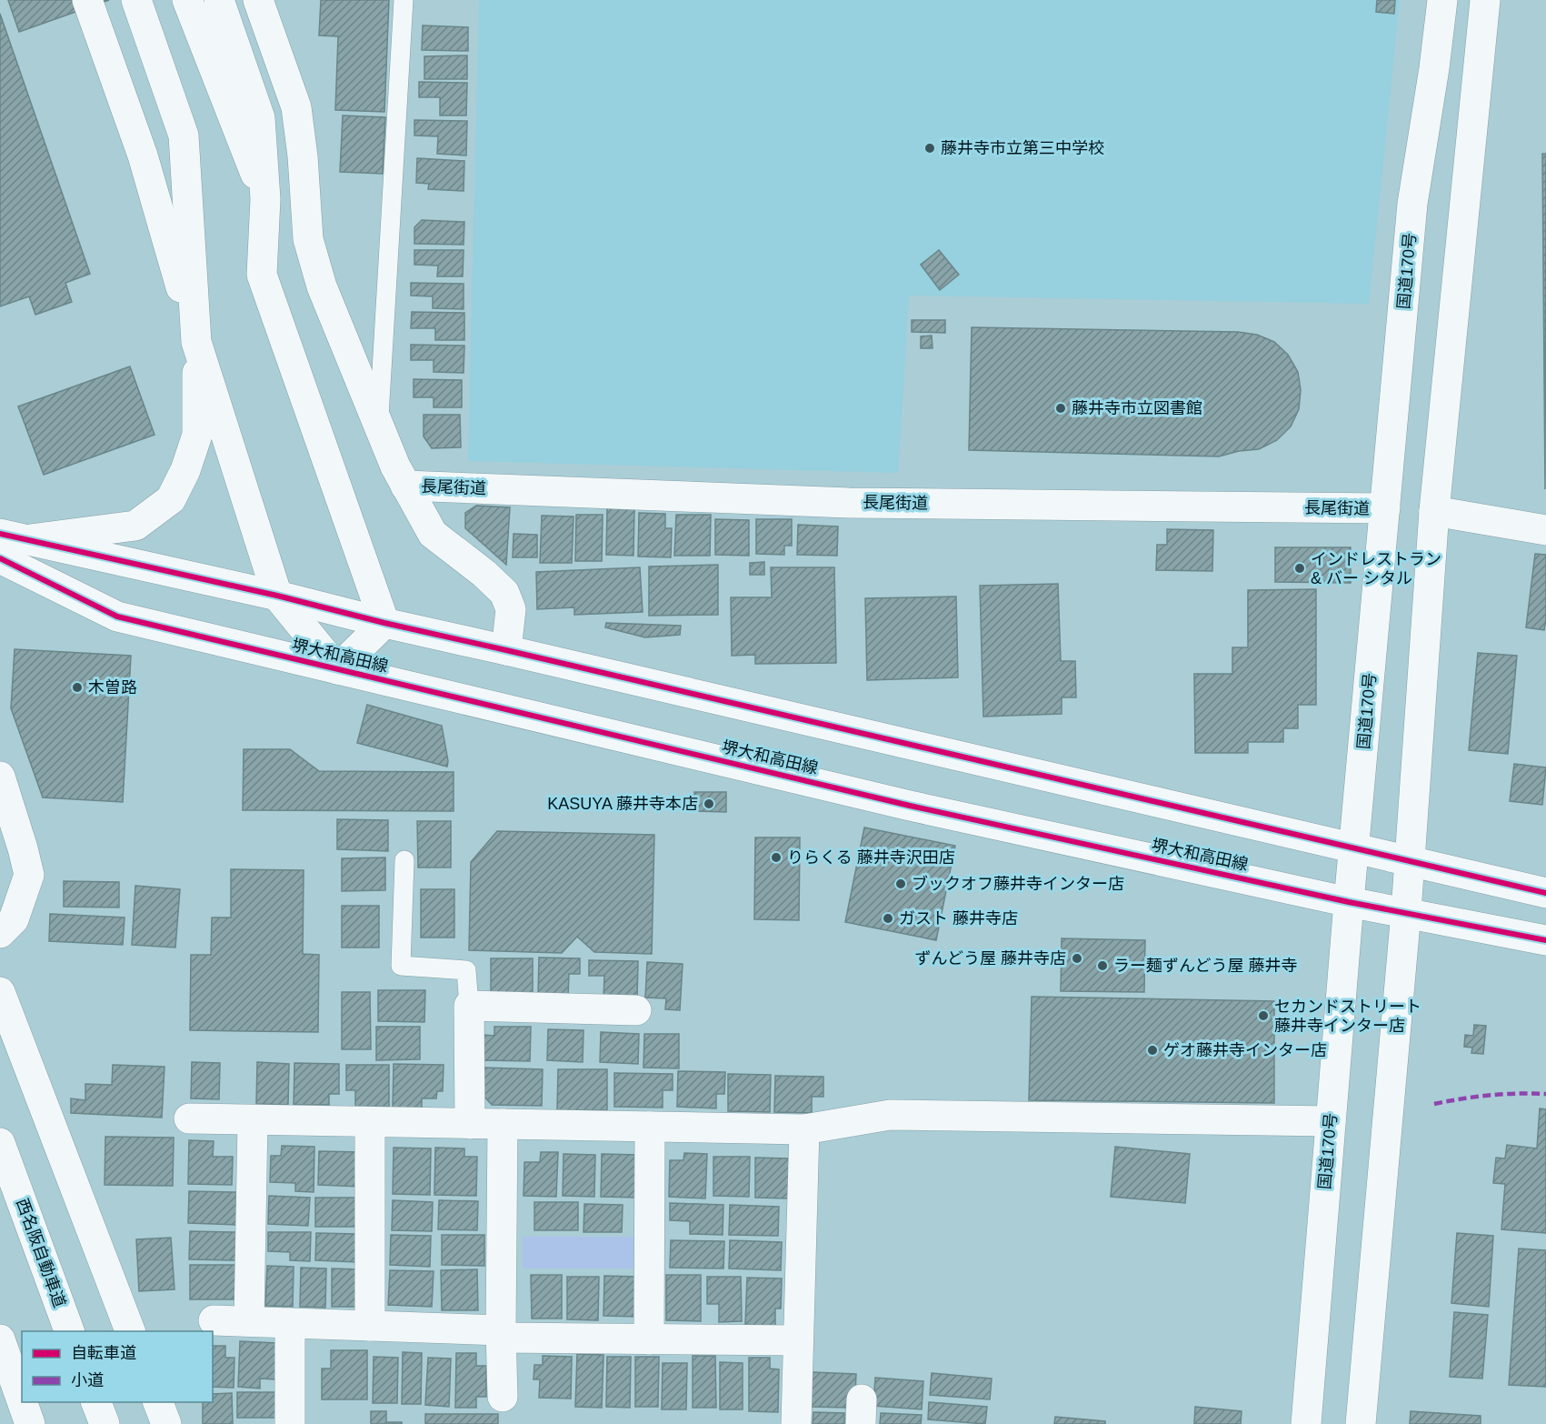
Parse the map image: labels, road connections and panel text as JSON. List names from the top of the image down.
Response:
{
  "streets": {
    "main road": [
      "国道170号",
      "長尾街道",
      "堺大和高田線",
      "西名阪自動車道"
    ]
  },
  "crossings": [
    ["国道170号", "長尾街道"],
    ["国道170号", "堺大和高田線"]
  ],
  "places": [
    "藤井寺市立第三中学校",
    "藤井寺市立図書館",
    "インドレストラン & バー シタル",
    "木曽路",
    "KASUYA 藤井寺本店",
    "りらくる 藤井寺沢田店",
    "ブックオフ藤井寺インター店",
    "ガスト 藤井寺店",
    "ずんどう屋 藤井寺店",
    "ラー麺ずんどう屋 藤井寺",
    "セカンドストリート 藤井寺インター店",
    "ゲオ藤井寺インター店"
  ],
  "legend": ["自転車道", "小道"]
}
